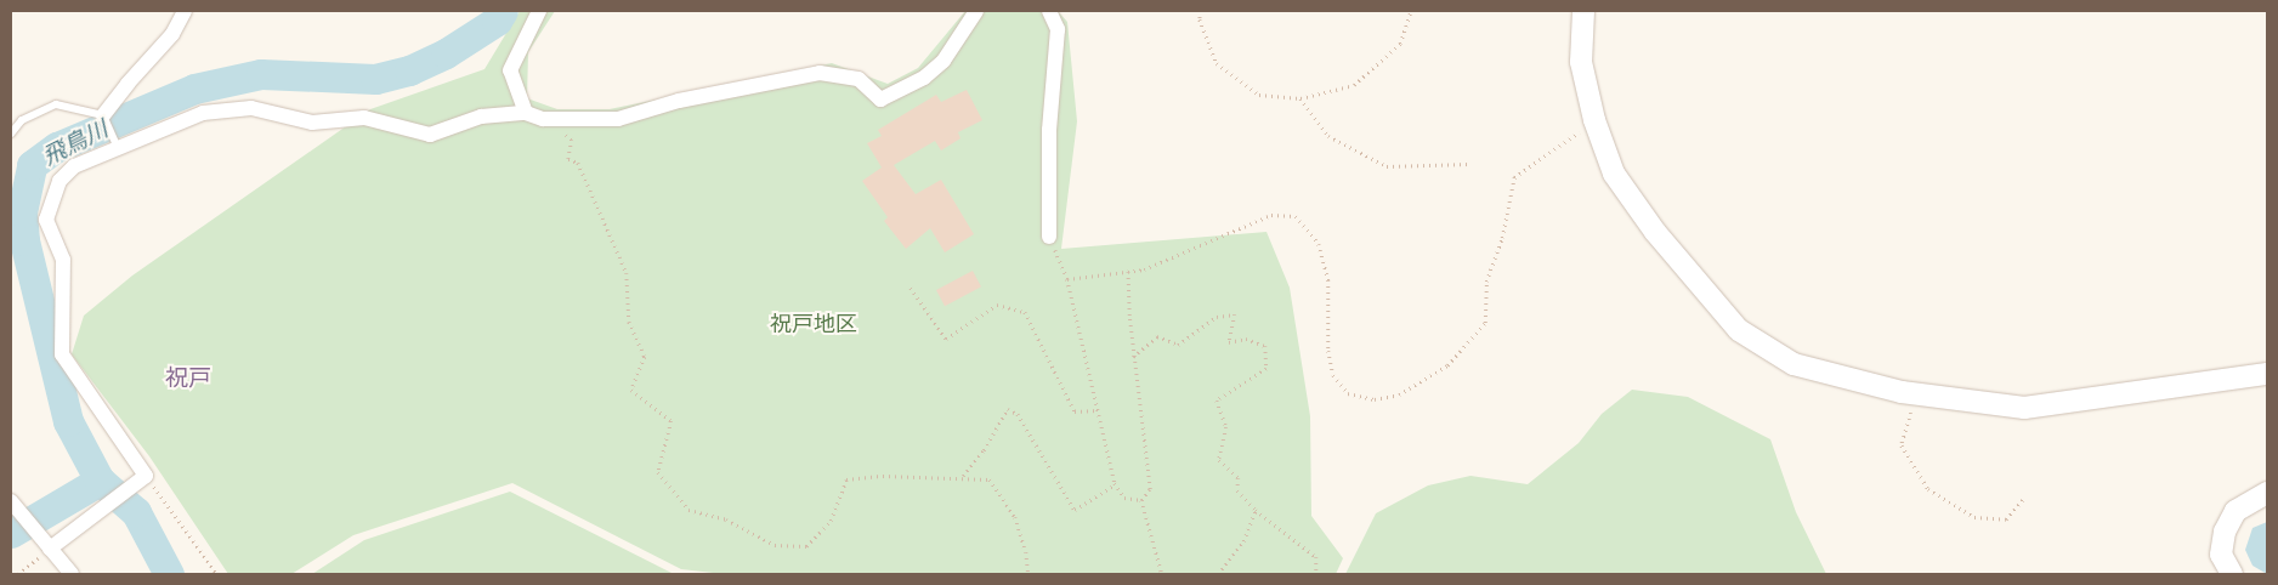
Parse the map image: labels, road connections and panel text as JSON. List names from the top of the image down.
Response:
{
  "districts": ["祝戸"],
  "water": ["飛鳥川"],
  "parks": ["祝戸地区"]
}
